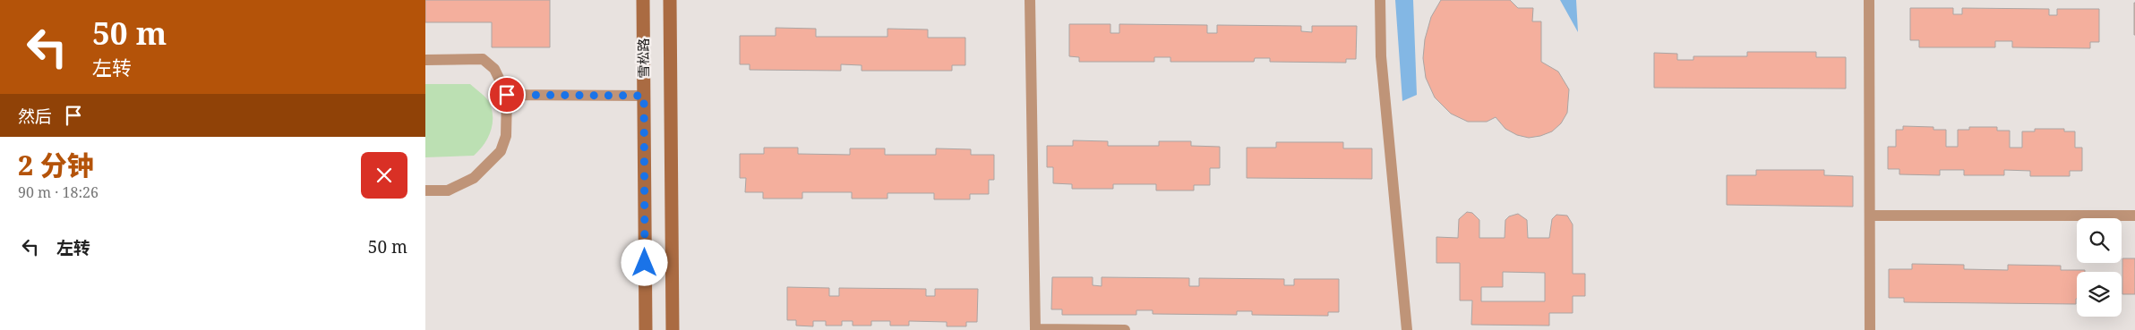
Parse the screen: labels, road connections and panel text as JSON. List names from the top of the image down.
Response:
{
  "streets": {
    "main road": ["雪松路"]
  },
  "page": {
    "turn": ["50 m", "左转"],
    "then": "然后",
    "heading": ["2 分钟", "90 m · 18:26"],
    "list": [
      {
        "name": "左转",
        "value": "50 m"
      }
    ]
  }
}
